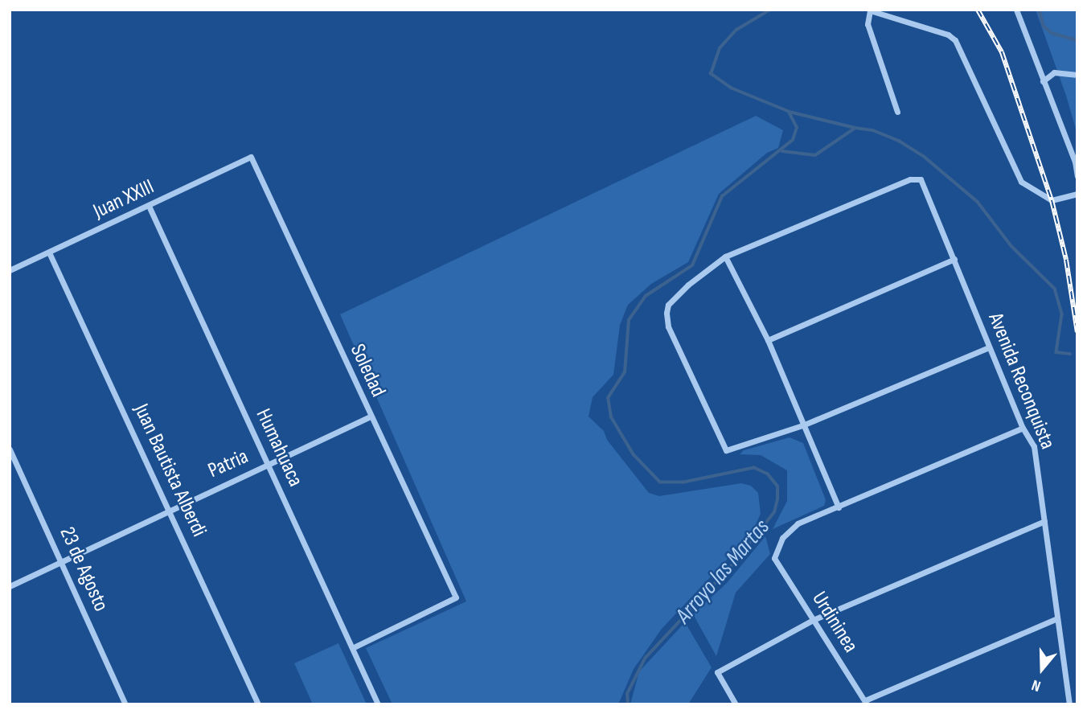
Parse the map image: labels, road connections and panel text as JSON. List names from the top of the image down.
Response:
{
  "streets": {
    "street": [
      "Juan XXIII",
      "Soledad",
      "Avenida Reconquista",
      "Humahuaca",
      "Patria",
      "Juan Bautista Alberdi",
      "23 de Agosto",
      "Urdininea"
    ]
  },
  "crossings": [
    ["Juan XXIII", "Soledad"],
    ["Juan XXIII", "Humahuaca"],
    ["Juan XXIII", "Juan Bautista Alberdi"],
    ["Soledad", "Humahuaca"],
    ["Soledad", "Patria"],
    ["Humahuaca", "Patria"],
    ["Patria", "Juan Bautista Alberdi"],
    ["Patria", "23 de Agosto"]
  ],
  "water": ["Arroyo las Martas"],
  "north": "bottom"
}
